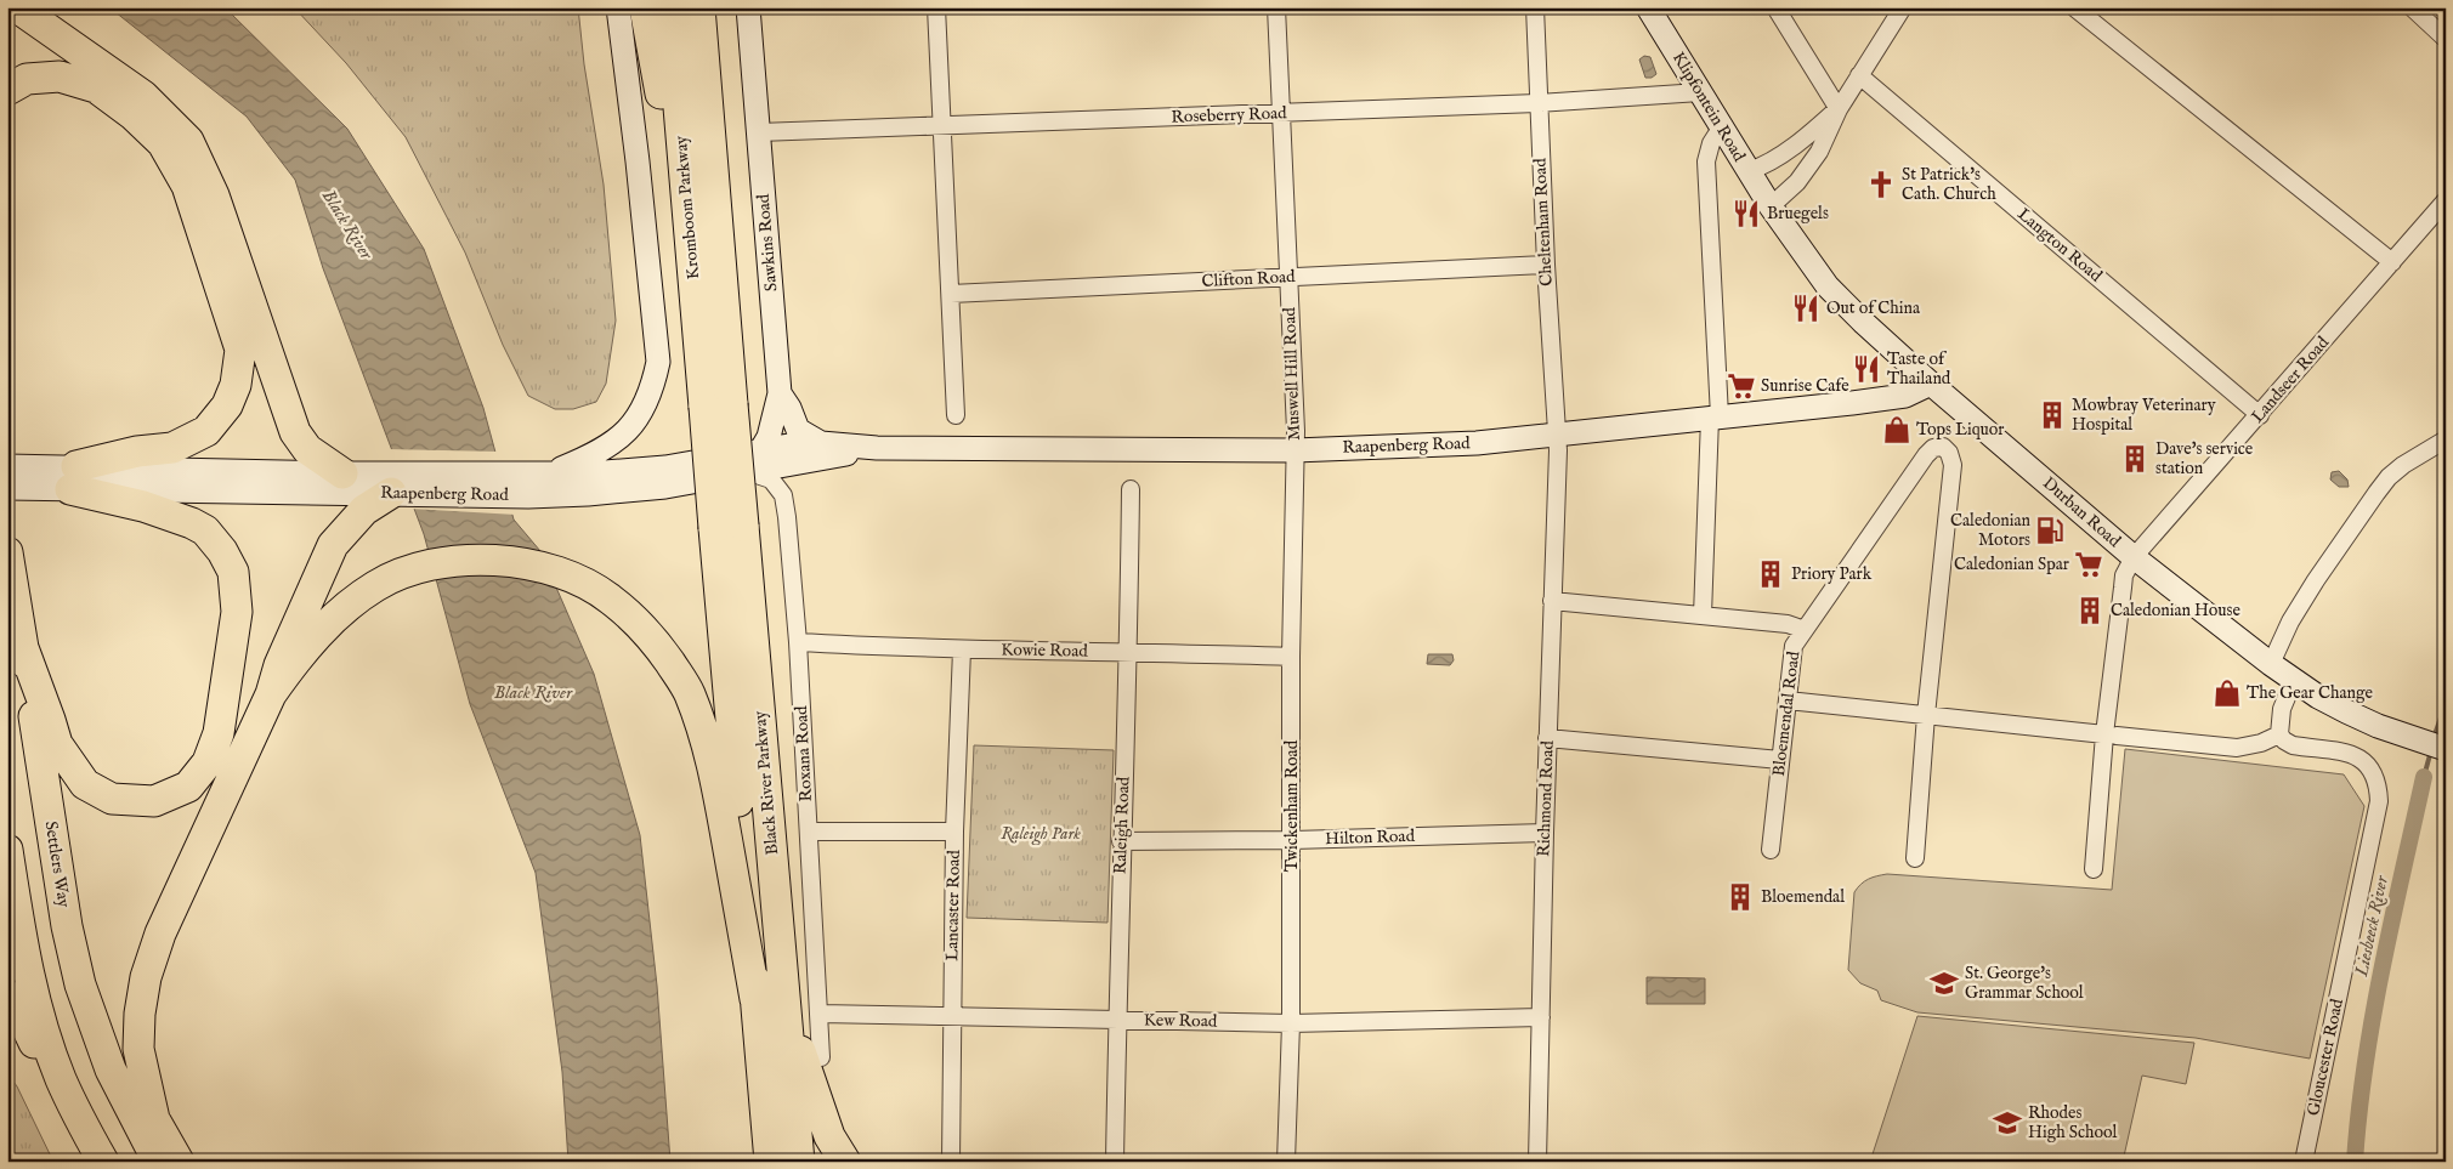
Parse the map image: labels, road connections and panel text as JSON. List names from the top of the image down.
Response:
{
  "streets": {
    "highway": ["Kromboom Parkway", "Black River Parkway", "Settlers Way"],
    "main road": [
      "Klipfontein Road",
      "Sawkins Road",
      "Raapenberg Road",
      "Durban Road"
    ],
    "street": [
      "Roseberry Road",
      "Cheltenham Road",
      "Langton Road",
      "Clifton Road",
      "Muswell Hill Road",
      "Landseer Road",
      "Kowie Road",
      "Bloemendal Road",
      "Roxana Road",
      "Richmond Road",
      "Twickenham Road",
      "Raleigh Road",
      "Hilton Road",
      "Lancaster Road",
      "Kew Road",
      "Gloucester Road"
    ]
  },
  "crossings": [
    ["Klipfontein Road", "Roseberry Road"],
    ["Klipfontein Road", "Durban Road"],
    ["Roseberry Road", "Cheltenham Road"],
    ["Roseberry Road", "Sawkins Road"],
    ["Roseberry Road", "Muswell Hill Road"],
    ["Kromboom Parkway", "Black River Parkway"],
    ["Cheltenham Road", "Clifton Road"],
    ["Cheltenham Road", "Raapenberg Road"],
    ["Cheltenham Road", "Richmond Road"],
    ["Sawkins Road", "Raapenberg Road"],
    ["Sawkins Road", "Roxana Road"],
    ["Langton Road", "Landseer Road"],
    ["Clifton Road", "Muswell Hill Road"],
    ["Muswell Hill Road", "Raapenberg Road"],
    ["Muswell Hill Road", "Twickenham Road"],
    ["Landseer Road", "Durban Road"],
    ["Raapenberg Road", "Durban Road"],
    ["Raapenberg Road", "Roxana Road"],
    ["Raapenberg Road", "Richmond Road"],
    ["Raapenberg Road", "Twickenham Road"],
    ["Kowie Road", "Roxana Road"],
    ["Kowie Road", "Twickenham Road"],
    ["Kowie Road", "Raleigh Road"],
    ["Kowie Road", "Lancaster Road"],
    ["Roxana Road", "Kew Road"],
    ["Richmond Road", "Hilton Road"],
    ["Richmond Road", "Kew Road"],
    ["Twickenham Road", "Hilton Road"],
    ["Twickenham Road", "Kew Road"],
    ["Raleigh Road", "Hilton Road"],
    ["Raleigh Road", "Kew Road"],
    ["Lancaster Road", "Kew Road"]
  ],
  "water": ["Black River", "Liesbeeck River"],
  "parks": ["Raleigh Park"],
  "places": {
    "church": ["St Patrick's Cath. Church"],
    "restaurant": ["Bruegels", "Out of China", "Taste of Thailand"],
    "supermarket": ["Sunrise Cafe", "Caledonian Spar"],
    "building": [
      "Mowbray Veterinary Hospital",
      "Dave's service station",
      "Priory Park",
      "Caledonian House",
      "Bloemendal"
    ],
    "shop": ["Tops Liquor", "The Gear Change"],
    "fuel station": ["Caledonian Motors"],
    "school or university": ["St. George's Grammar School", "Rhodes High School"]
  }
}
